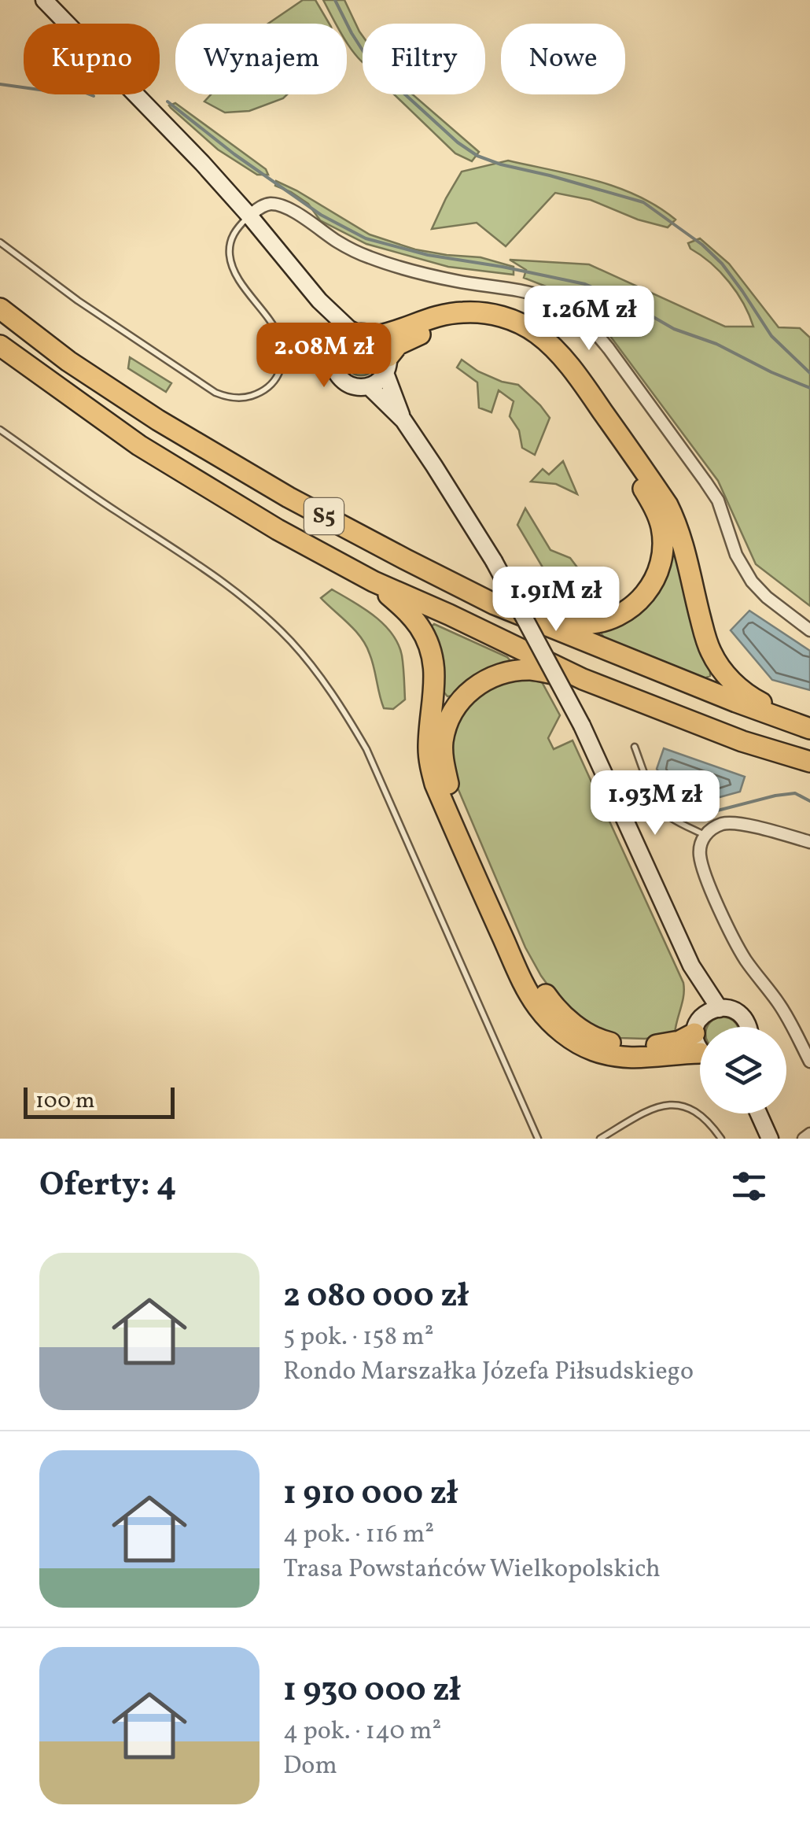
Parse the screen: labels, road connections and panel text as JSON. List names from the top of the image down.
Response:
{
  "streets": {
    "highway": ["S5"]
  },
  "scale_bar": "100 m",
  "page": {
    "chip": [
      "Kupno",
      "Wynajem",
      "Filtry",
      "Nowe"
    ],
    "price": [
      "1.26M zł",
      "2.08M zł",
      "1.91M zł",
      "1.93M zł"
    ],
    "scale": "100 m",
    "heading": "Oferty: 4",
    "list": [
      {
        "name": "2 080 000 zł",
        "note": "5 pok. · 158 m² · Rondo Marszałka Józefa Piłsudskiego"
      },
      {
        "name": "1 910 000 zł",
        "note": "4 pok. · 116 m² · Trasa Powstańców Wielkopolskich"
      },
      {
        "name": "1 930 000 zł",
        "note": "4 pok. · 140 m² · Dom"
      }
    ]
  }
}
